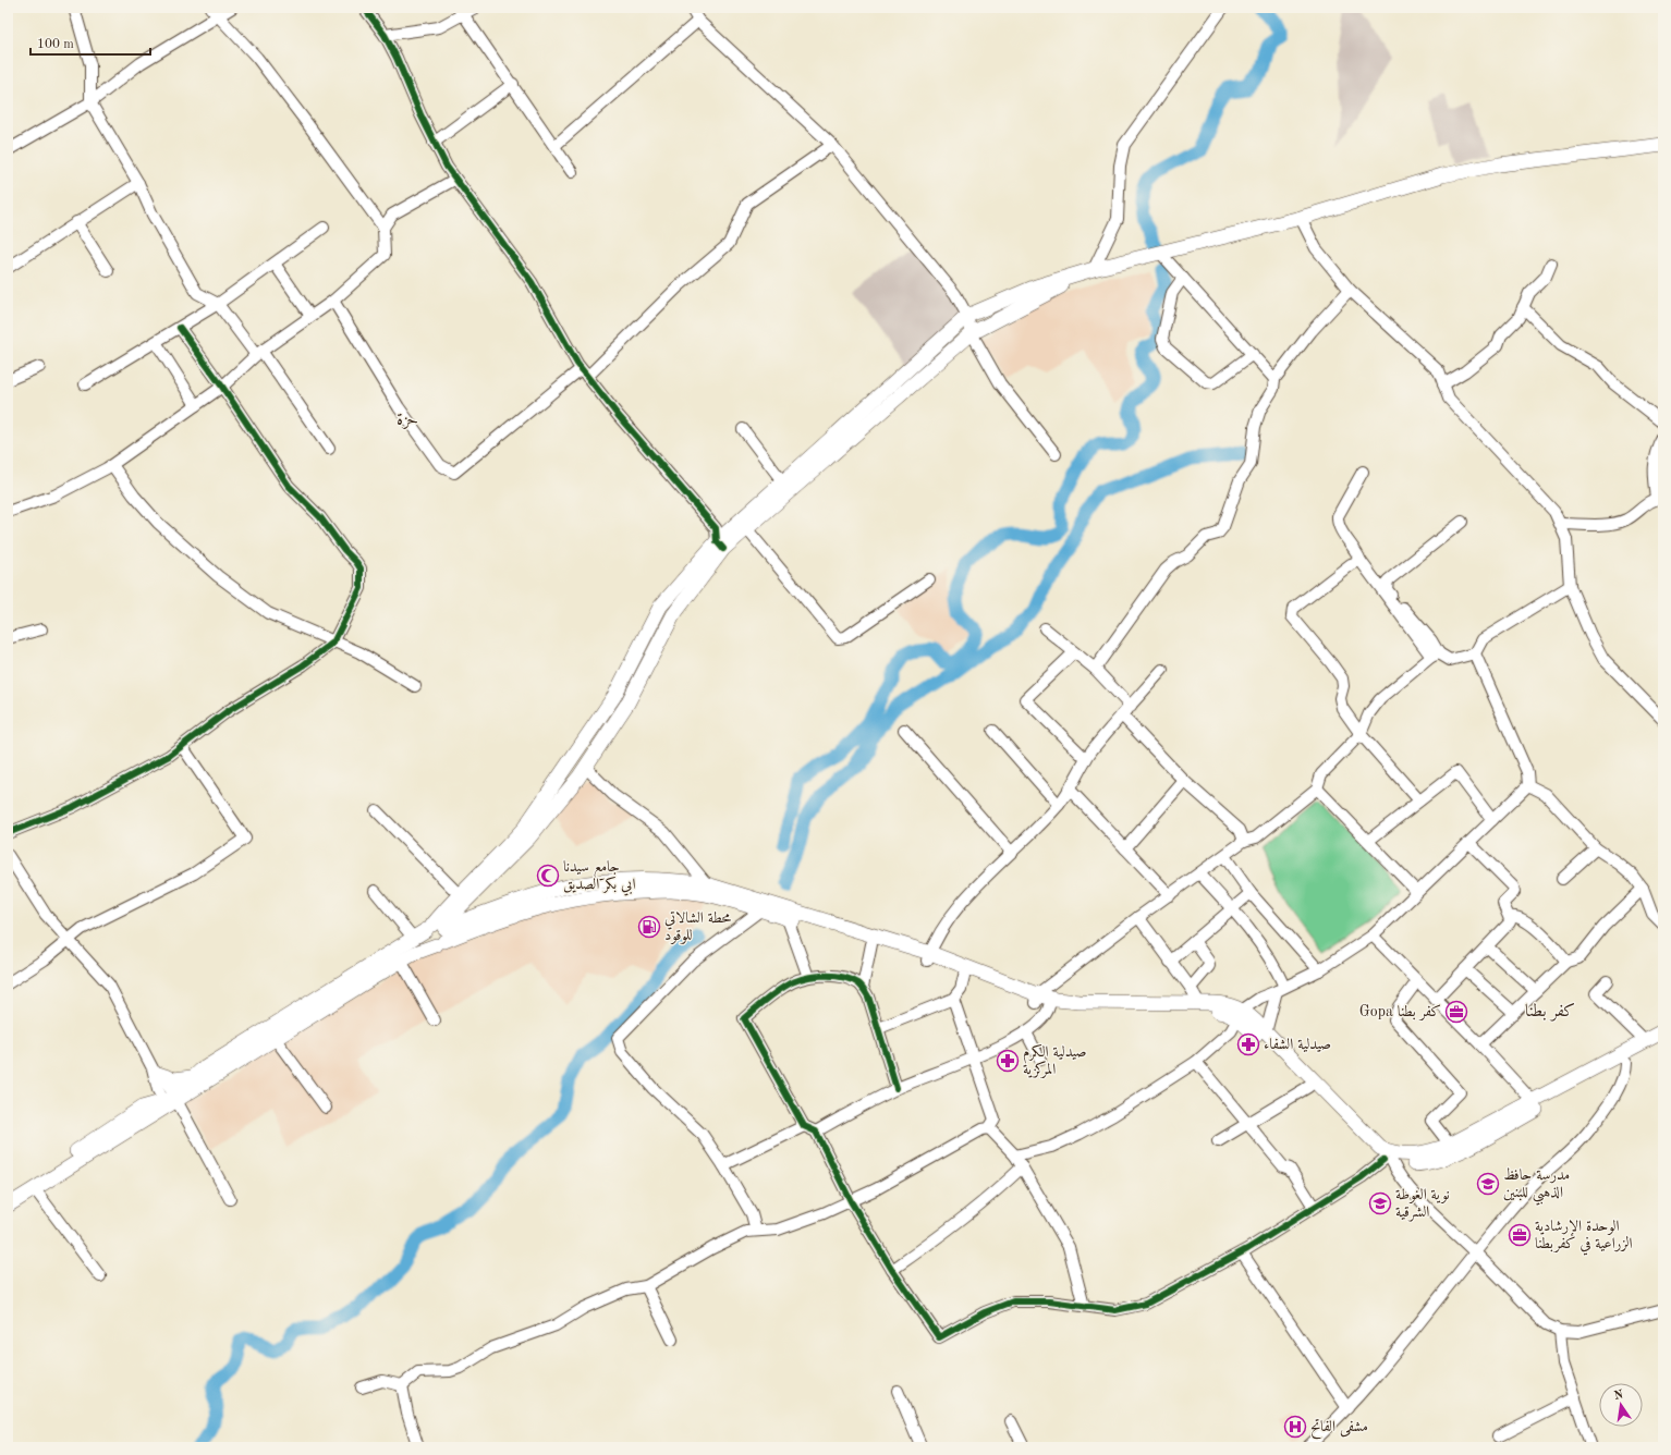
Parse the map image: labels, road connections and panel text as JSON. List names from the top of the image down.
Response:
{
  "districts": ["حزة", "كفر بطنا"],
  "places": {
    "mosque": ["جامع سيدنا ابي بكر الصديق"],
    "fuel station": ["محطة الشالاتي للوقود"],
    "office": ["Gopa كفر بطنا", "الوحدة الإرشادية الزراعية في كفربطنا"],
    "pharmacy": ["صيدلية الشفاء", "صيدلية الكرم المركزية"],
    "school or university": ["مدرسة حافظ الذهبي للبنين", "نوية الغوطة الشرقية"],
    "hospital": ["مشفى الفاتح"]
  },
  "scale_bar": "100 m",
  "north": "top"
}
